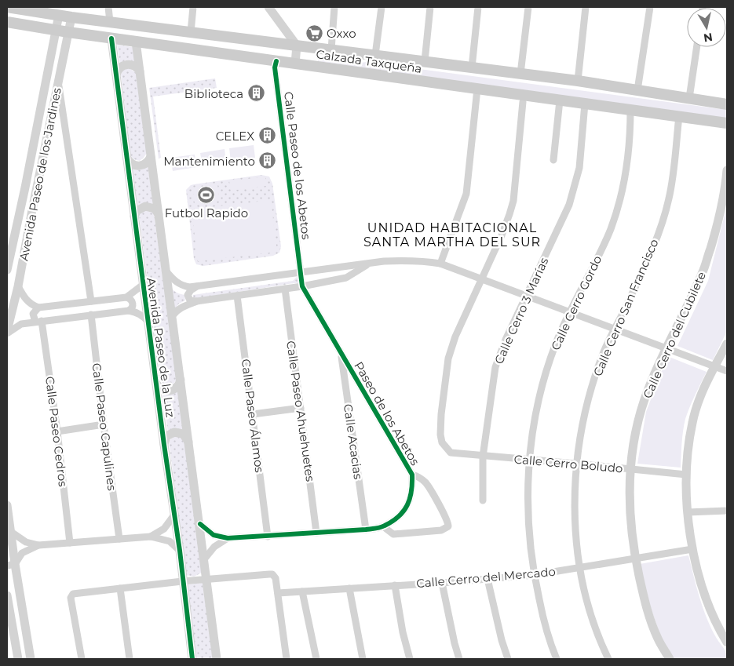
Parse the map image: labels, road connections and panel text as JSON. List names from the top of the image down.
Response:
{
  "streets": {
    "main road": ["Calzada Taxqueña"],
    "street": [
      "Calle Paseo de los Abetos",
      "Avenida Paseo de los Jardines",
      "Calle Cerro Gordo",
      "Calle Cerro San Francisco",
      "Calle Cerro 3 Marías",
      "Calle Cerro del Cubilete",
      "Avenida Paseo de la Luz",
      "Calle Paseo Ahuehuetes",
      "Paseo de los Abetos",
      "Calle Paseo Álamos",
      "Calle Paseo Capulines",
      "Calle Paseo Cedros",
      "Calle Acacias",
      "Calle Cerro Boludo",
      "Calle Cerro del Mercado"
    ]
  },
  "crossings": [
    ["Calzada Taxqueña", "Calle Paseo de los Abetos"],
    ["Calzada Taxqueña", "Avenida Paseo de los Jardines"],
    ["Calzada Taxqueña", "Calle Cerro Gordo"],
    ["Calzada Taxqueña", "Calle Cerro San Francisco"],
    ["Calzada Taxqueña", "Calle Cerro 3 Marías"],
    ["Calzada Taxqueña", "Avenida Paseo de la Luz"],
    ["Calle Paseo de los Abetos", "Paseo de los Abetos"],
    ["Calle Cerro Gordo", "Calle Cerro Boludo"],
    ["Calle Cerro Gordo", "Calle Cerro del Mercado"],
    ["Calle Cerro San Francisco", "Calle Cerro Boludo"],
    ["Calle Cerro San Francisco", "Calle Cerro del Mercado"],
    ["Calle Cerro 3 Marías", "Calle Cerro Boludo"],
    ["Calle Cerro del Cubilete", "Calle Cerro Boludo"],
    ["Calle Cerro del Cubilete", "Calle Cerro del Mercado"],
    ["Avenida Paseo de la Luz", "Paseo de los Abetos"],
    ["Calle Paseo Ahuehuetes", "Paseo de los Abetos"],
    ["Paseo de los Abetos", "Calle Paseo Álamos"],
    ["Paseo de los Abetos", "Calle Acacias"]
  ],
  "districts": ["UNIDAD HABITACIONAL SANTA MARTHA DEL SUR"],
  "places": {
    "supermarket": ["Oxxo"],
    "building": ["Biblioteca", "CELEX", "Mantenimiento"],
    "sports": ["Futbol Rapido"]
  },
  "north": "bottom"
}
